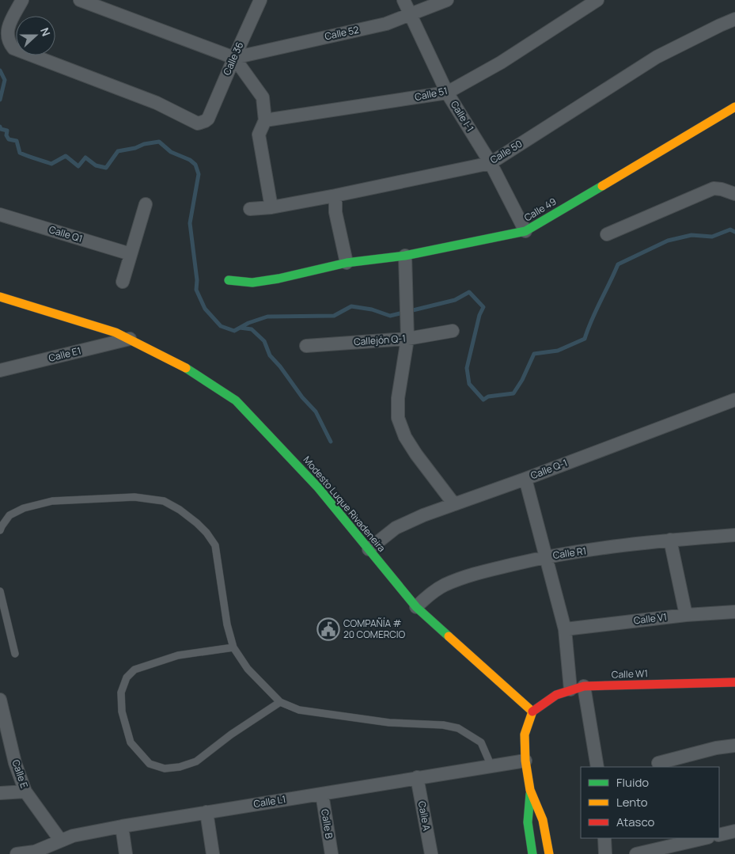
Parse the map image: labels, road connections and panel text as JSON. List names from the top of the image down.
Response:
{
  "streets": {
    "street": [
      "Calle 52",
      "Calle 36",
      "Calle 51",
      "Calle I-1",
      "Calle 50",
      "Calle 49",
      "Calle Q1",
      "Callejón Q-1",
      "Calle E1",
      "Calle Q-1",
      "Modesto Luque Rivadeneira",
      "Calle R1",
      "Calle V1",
      "Calle W1",
      "Calle E",
      "Calle L1",
      "Calle A",
      "Calle B"
    ]
  },
  "crossings": [
    ["Calle 52", "Calle 36"],
    ["Calle 52", "Calle I-1"],
    ["Calle 51", "Calle I-1"],
    ["Calle I-1", "Calle 50"],
    ["Calle I-1", "Calle 49"],
    ["Calle E1", "Modesto Luque Rivadeneira"],
    ["Calle Q-1", "Modesto Luque Rivadeneira"],
    ["Modesto Luque Rivadeneira", "Calle R1"],
    ["Modesto Luque Rivadeneira", "Calle W1"],
    ["Calle E", "Calle L1"],
    ["Calle L1", "Calle A"],
    ["Calle L1", "Calle B"]
  ],
  "places": {
    "public building": ["COMPAÑÍA # 20 COMERCIO"]
  },
  "legend": ["Fluido", "Lento", "Atasco"],
  "north": "right"
}
